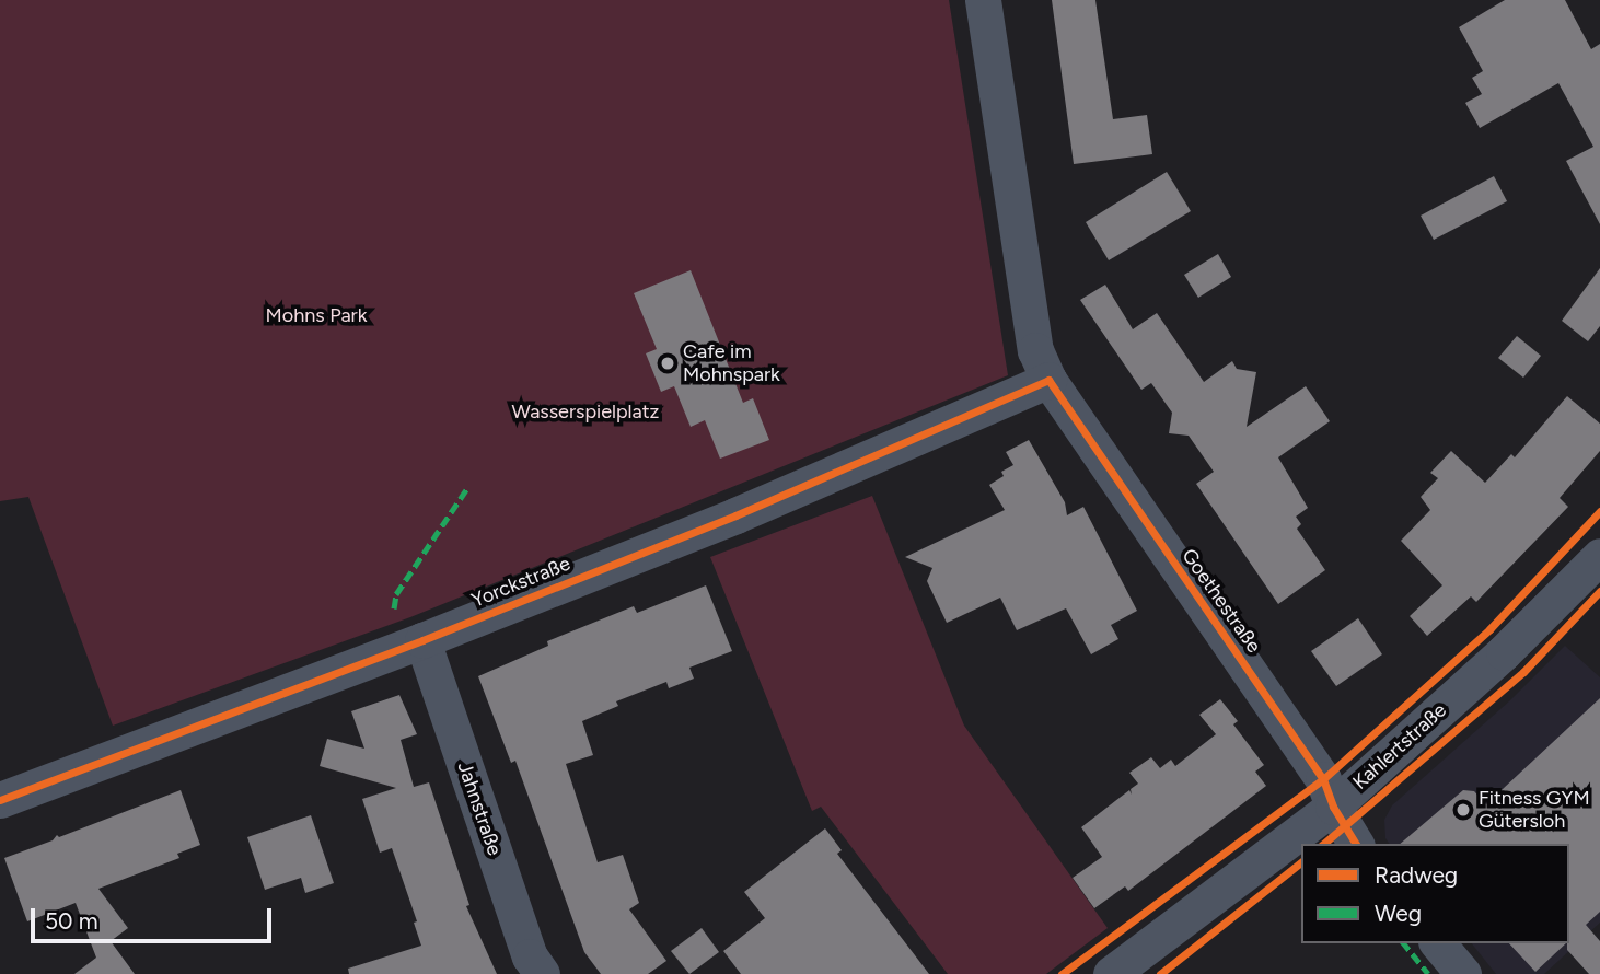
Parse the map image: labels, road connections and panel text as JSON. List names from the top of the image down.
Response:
{
  "streets": {
    "street": [
      "Yorckstraße",
      "Goethestraße",
      "Kahlertstraße",
      "Jahnstraße"
    ]
  },
  "crossings": [
    ["Yorckstraße", "Goethestraße"],
    ["Yorckstraße", "Jahnstraße"],
    ["Goethestraße", "Kahlertstraße"]
  ],
  "parks": ["Mohns Park", "Wasserspielplatz"],
  "places": ["Cafe im Mohnspark", "Fitness GYM Gütersloh"],
  "legend": ["Radweg", "Weg"],
  "scale_bar": "50 m"
}
